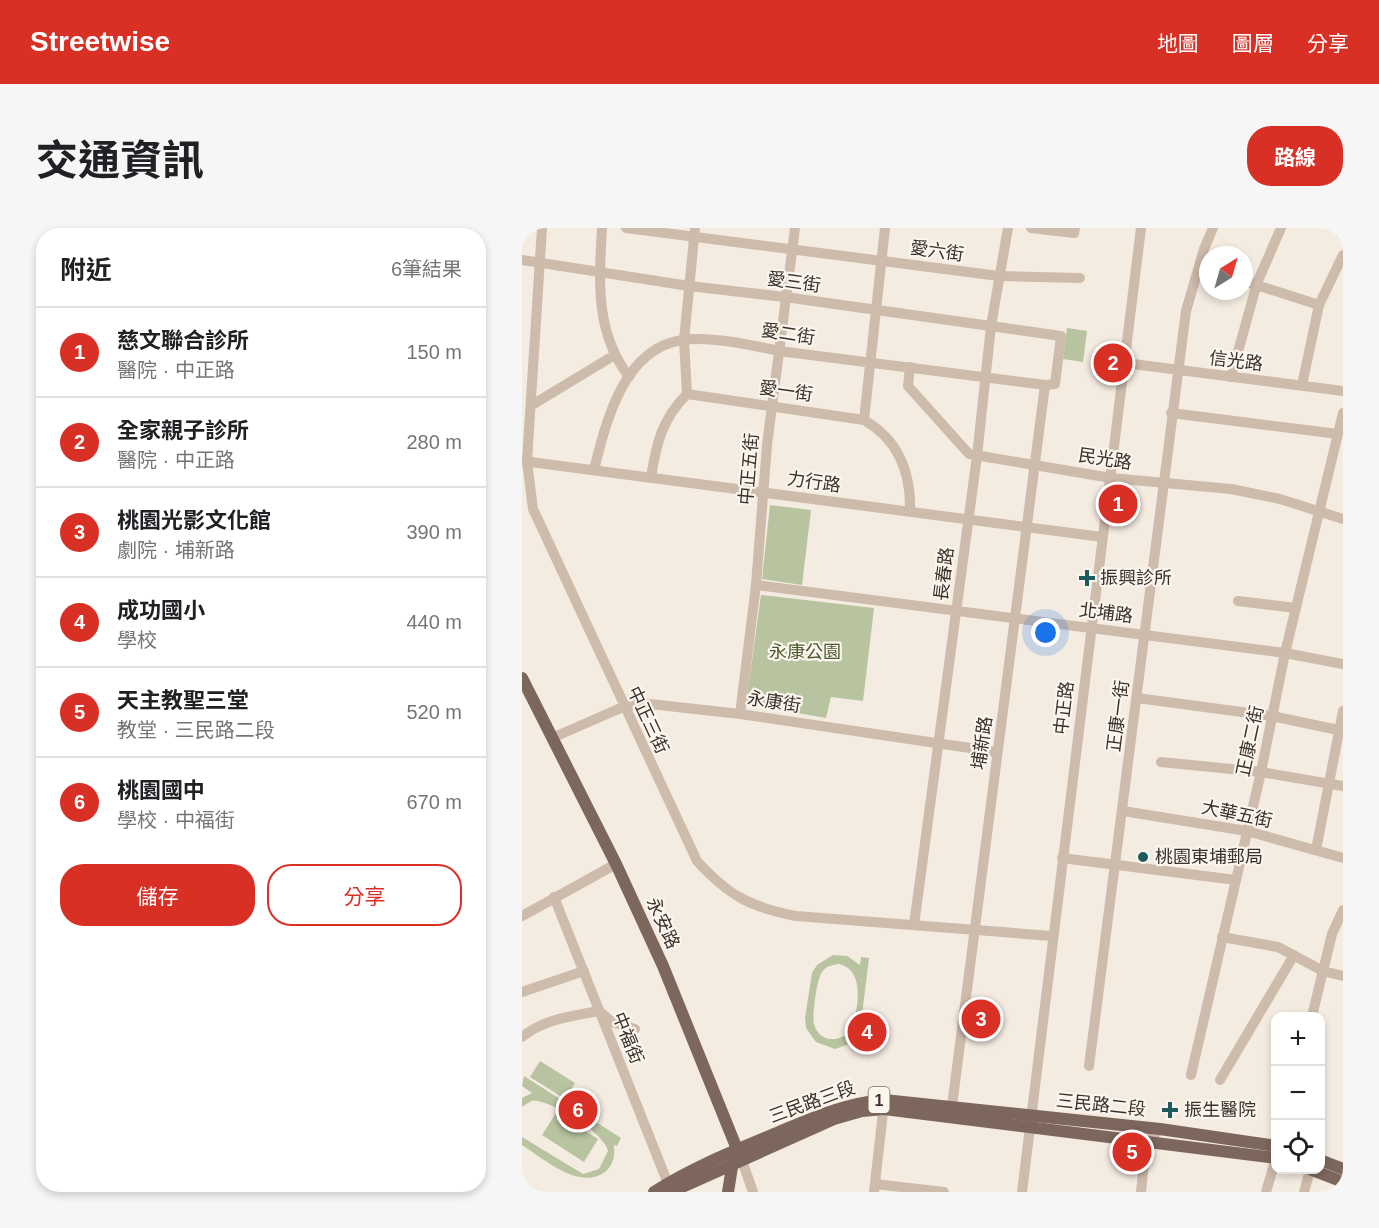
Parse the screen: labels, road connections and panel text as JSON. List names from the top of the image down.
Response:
{
  "streets": {
    "main road": [
      "永安路",
      "1",
      "三民路三段",
      "三民路二段"
    ],
    "street": [
      "愛六街",
      "愛三街",
      "愛二街",
      "信光路",
      "愛一街",
      "民光路",
      "中正五街",
      "力行路",
      "長春路",
      "北埔路",
      "永康街",
      "中正路",
      "正康一街",
      "中正三街",
      "正康二街",
      "埔新路",
      "大華五街",
      "中福街"
    ]
  },
  "crossings": [
    ["愛六街", "中正五街"],
    ["愛六街", "長春路"],
    ["愛三街", "中正五街"],
    ["愛三街", "長春路"],
    ["愛三街", "中正三街"],
    ["愛三街", "埔新路"],
    ["愛二街", "中正五街"],
    ["愛二街", "力行路"],
    ["愛二街", "長春路"],
    ["愛二街", "埔新路"],
    ["信光路", "中正路"],
    ["信光路", "正康一街"],
    ["愛一街", "中正五街"],
    ["愛一街", "力行路"],
    ["民光路", "長春路"],
    ["民光路", "中正路"],
    ["民光路", "正康一街"],
    ["民光路", "正康二街"],
    ["民光路", "埔新路"],
    ["中正五街", "力行路"],
    ["中正五街", "北埔路"],
    ["中正五街", "永康街"],
    ["力行路", "長春路"],
    ["力行路", "中正路"],
    ["力行路", "中正三街"],
    ["力行路", "埔新路"],
    ["長春路", "北埔路"],
    ["長春路", "永康街"],
    ["長春路", "中正三街"],
    ["北埔路", "中正路"],
    ["北埔路", "正康一街"],
    ["北埔路", "正康二街"],
    ["北埔路", "埔新路"],
    ["永康街", "中正三街"],
    ["永康街", "埔新路"],
    ["永康街", "永安路"],
    ["中正路", "中正三街"],
    ["中正路", "三民路三段"],
    ["中正路", "三民路二段"],
    ["正康一街", "大華五街"],
    ["中正三街", "埔新路"],
    ["正康二街", "大華五街"],
    ["埔新路", "三民路三段"],
    ["永安路", "三民路三段"],
    ["中福街", "三民路三段"],
    ["三民路三段", "三民路二段"]
  ],
  "parks": ["永康公園"],
  "places": {
    "health": ["振興診所", "振生醫院"],
    "other": ["桃園東埔郵局"]
  },
  "north": "top right",
  "page": {
    "header": "Streetwise",
    "nav": ["地圖", "圖層", "分享"],
    "title": "交通資訊",
    "buttons": [
      "路線",
      ["儲存", "分享"]
    ],
    "heading": ["附近", "6筆結果"],
    "list": [
      {
        "mark": "1",
        "name": "慈文聯合診所",
        "note": "醫院 · 中正路",
        "value": "150 m"
      },
      {
        "mark": "2",
        "name": "全家親子診所",
        "note": "醫院 · 中正路",
        "value": "280 m"
      },
      {
        "mark": "3",
        "name": "桃園光影文化館",
        "note": "劇院 · 埔新路",
        "value": "390 m"
      },
      {
        "mark": "4",
        "name": "成功國小",
        "note": "學校",
        "value": "440 m"
      },
      {
        "mark": "5",
        "name": "天主教聖三堂",
        "note": "教堂 · 三民路二段",
        "value": "520 m"
      },
      {
        "mark": "6",
        "name": "桃園國中",
        "note": "學校 · 中福街",
        "value": "670 m"
      }
    ],
    "pins": [
      "2",
      "1",
      "3",
      "4",
      "6",
      "5"
    ],
    "map_buttons": ["+", "−"]
  }
}
